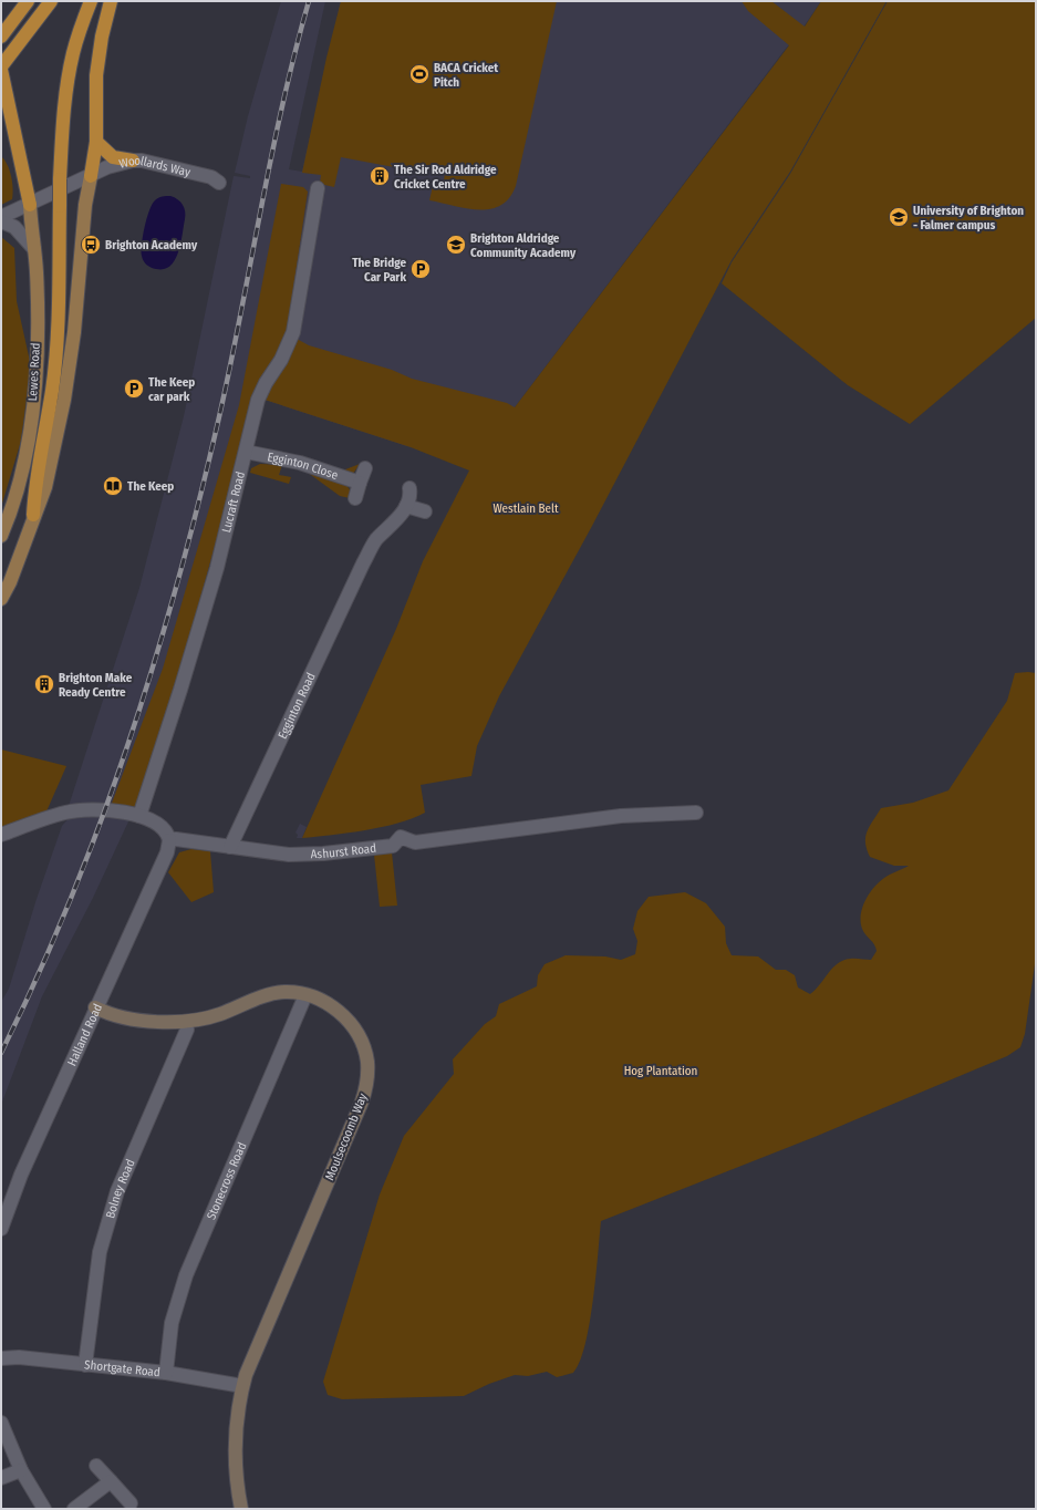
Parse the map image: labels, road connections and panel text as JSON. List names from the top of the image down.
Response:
{
  "streets": {
    "main road": ["Lewes Road"],
    "street": [
      "Woollards Way",
      "Egginton Close",
      "Lucraft Road",
      "Egginton Road",
      "Ashurst Road",
      "Halland Road",
      "Moulsecoomb Way",
      "Stonecross Road",
      "Bolney Road",
      "Shortgate Road"
    ]
  },
  "crossings": [
    ["Woollards Way", "Lewes Road"],
    ["Egginton Close", "Lucraft Road"],
    ["Egginton Road", "Ashurst Road"],
    ["Ashurst Road", "Halland Road"],
    ["Halland Road", "Moulsecoomb Way"],
    ["Moulsecoomb Way", "Stonecross Road"],
    ["Moulsecoomb Way", "Bolney Road"],
    ["Moulsecoomb Way", "Shortgate Road"],
    ["Stonecross Road", "Shortgate Road"],
    ["Bolney Road", "Shortgate Road"]
  ],
  "parks": ["Westlain Belt", "Hog Plantation"],
  "places": {
    "sports": ["BACA Cricket Pitch"],
    "building": ["The Sir Rod Aldridge Cricket Centre", "Brighton Make Ready Centre"],
    "school or university": ["University of Brighton - Falmer campus", "Brighton Aldridge Community Academy"],
    "bus stop": ["Brighton Academy"],
    "parking": ["The Bridge Car Park", "The Keep car park"],
    "library": ["The Keep"]
  }
}
